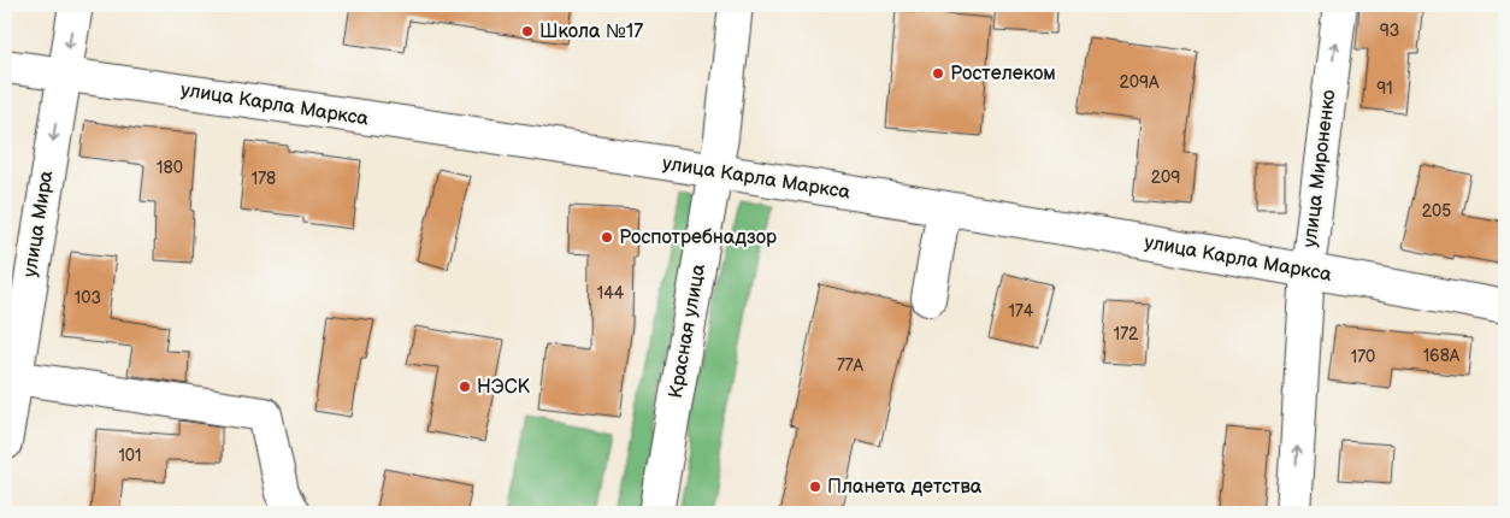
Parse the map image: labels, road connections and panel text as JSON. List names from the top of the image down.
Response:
{
  "streets": {
    "main road": [
      "улица Карла Маркса",
      "улица Мироненко",
      "улица Мира",
      "Красная улица"
    ]
  },
  "crossings": [
    ["улица Карла Маркса", "улица Мироненко"],
    ["улица Карла Маркса", "улица Мира"],
    ["улица Карла Маркса", "Красная улица"]
  ],
  "one_way": ["улица Мироненко", "улица Мира"],
  "places": [
    "Школа №17",
    "Ростелеком",
    "Роспотребнадзор",
    "НЭСК",
    "Планета детства"
  ],
  "house_numbers": [
    "93",
    "209А",
    "91",
    "180",
    "209",
    "178",
    "205",
    "144",
    "103",
    "174",
    "172",
    "168А",
    "170",
    "77А",
    "101"
  ]
}
